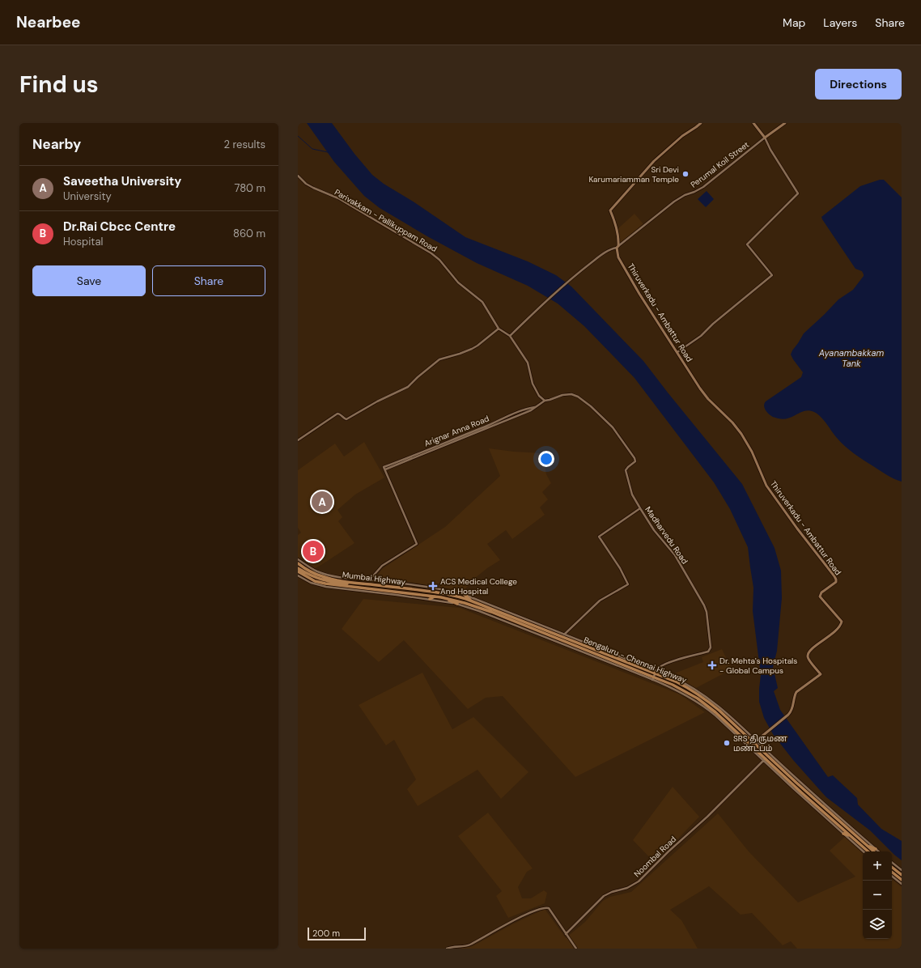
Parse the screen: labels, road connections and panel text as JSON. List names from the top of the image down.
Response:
{
  "streets": {
    "highway": ["Mumbai Highway", "Bengaluru - Chennai Highway"],
    "main road": ["Thiruverkadu - Ambattur Road"],
    "street": [
      "Perumal Koil Street",
      "Parivakkam - Pallikuppam Road",
      "Arignar Anna Road",
      "Madharvedu Road",
      "Noombal Road"
    ]
  },
  "crossings": [
    ["Perumal Koil Street", "Thiruverkadu - Ambattur Road"],
    ["Thiruverkadu - Ambattur Road", "Bengaluru - Chennai Highway"],
    ["Arignar Anna Road", "Madharvedu Road"],
    ["Madharvedu Road", "Bengaluru - Chennai Highway"],
    ["Mumbai Highway", "Bengaluru - Chennai Highway"],
    ["Bengaluru - Chennai Highway", "Noombal Road"]
  ],
  "water": ["Ayanambakkam Tank"],
  "places": {
    "other": ["Sri Devi Karumariamman Temple", "SRS திருமண மண்டபம்"],
    "health": ["ACS Medical College And Hospital", "Dr. Mehta's Hospitals - Global Campus"]
  },
  "scale_bar": "200 m",
  "page": {
    "header": "Nearbee",
    "nav": ["Map", "Layers", "Share"],
    "buttons": [
      "Directions",
      ["Save", "Share"]
    ],
    "title": "Find us",
    "heading": ["Nearby", "2 results"],
    "list": [
      {
        "mark": "A",
        "name": "Saveetha University",
        "note": "University",
        "value": "780 m"
      },
      {
        "mark": "B",
        "name": "Dr.Rai Cbcc Centre",
        "note": "Hospital",
        "value": "860 m"
      }
    ],
    "pins": ["A", "B"],
    "map_buttons": ["+", "−"],
    "scale": "200 m"
  }
}
